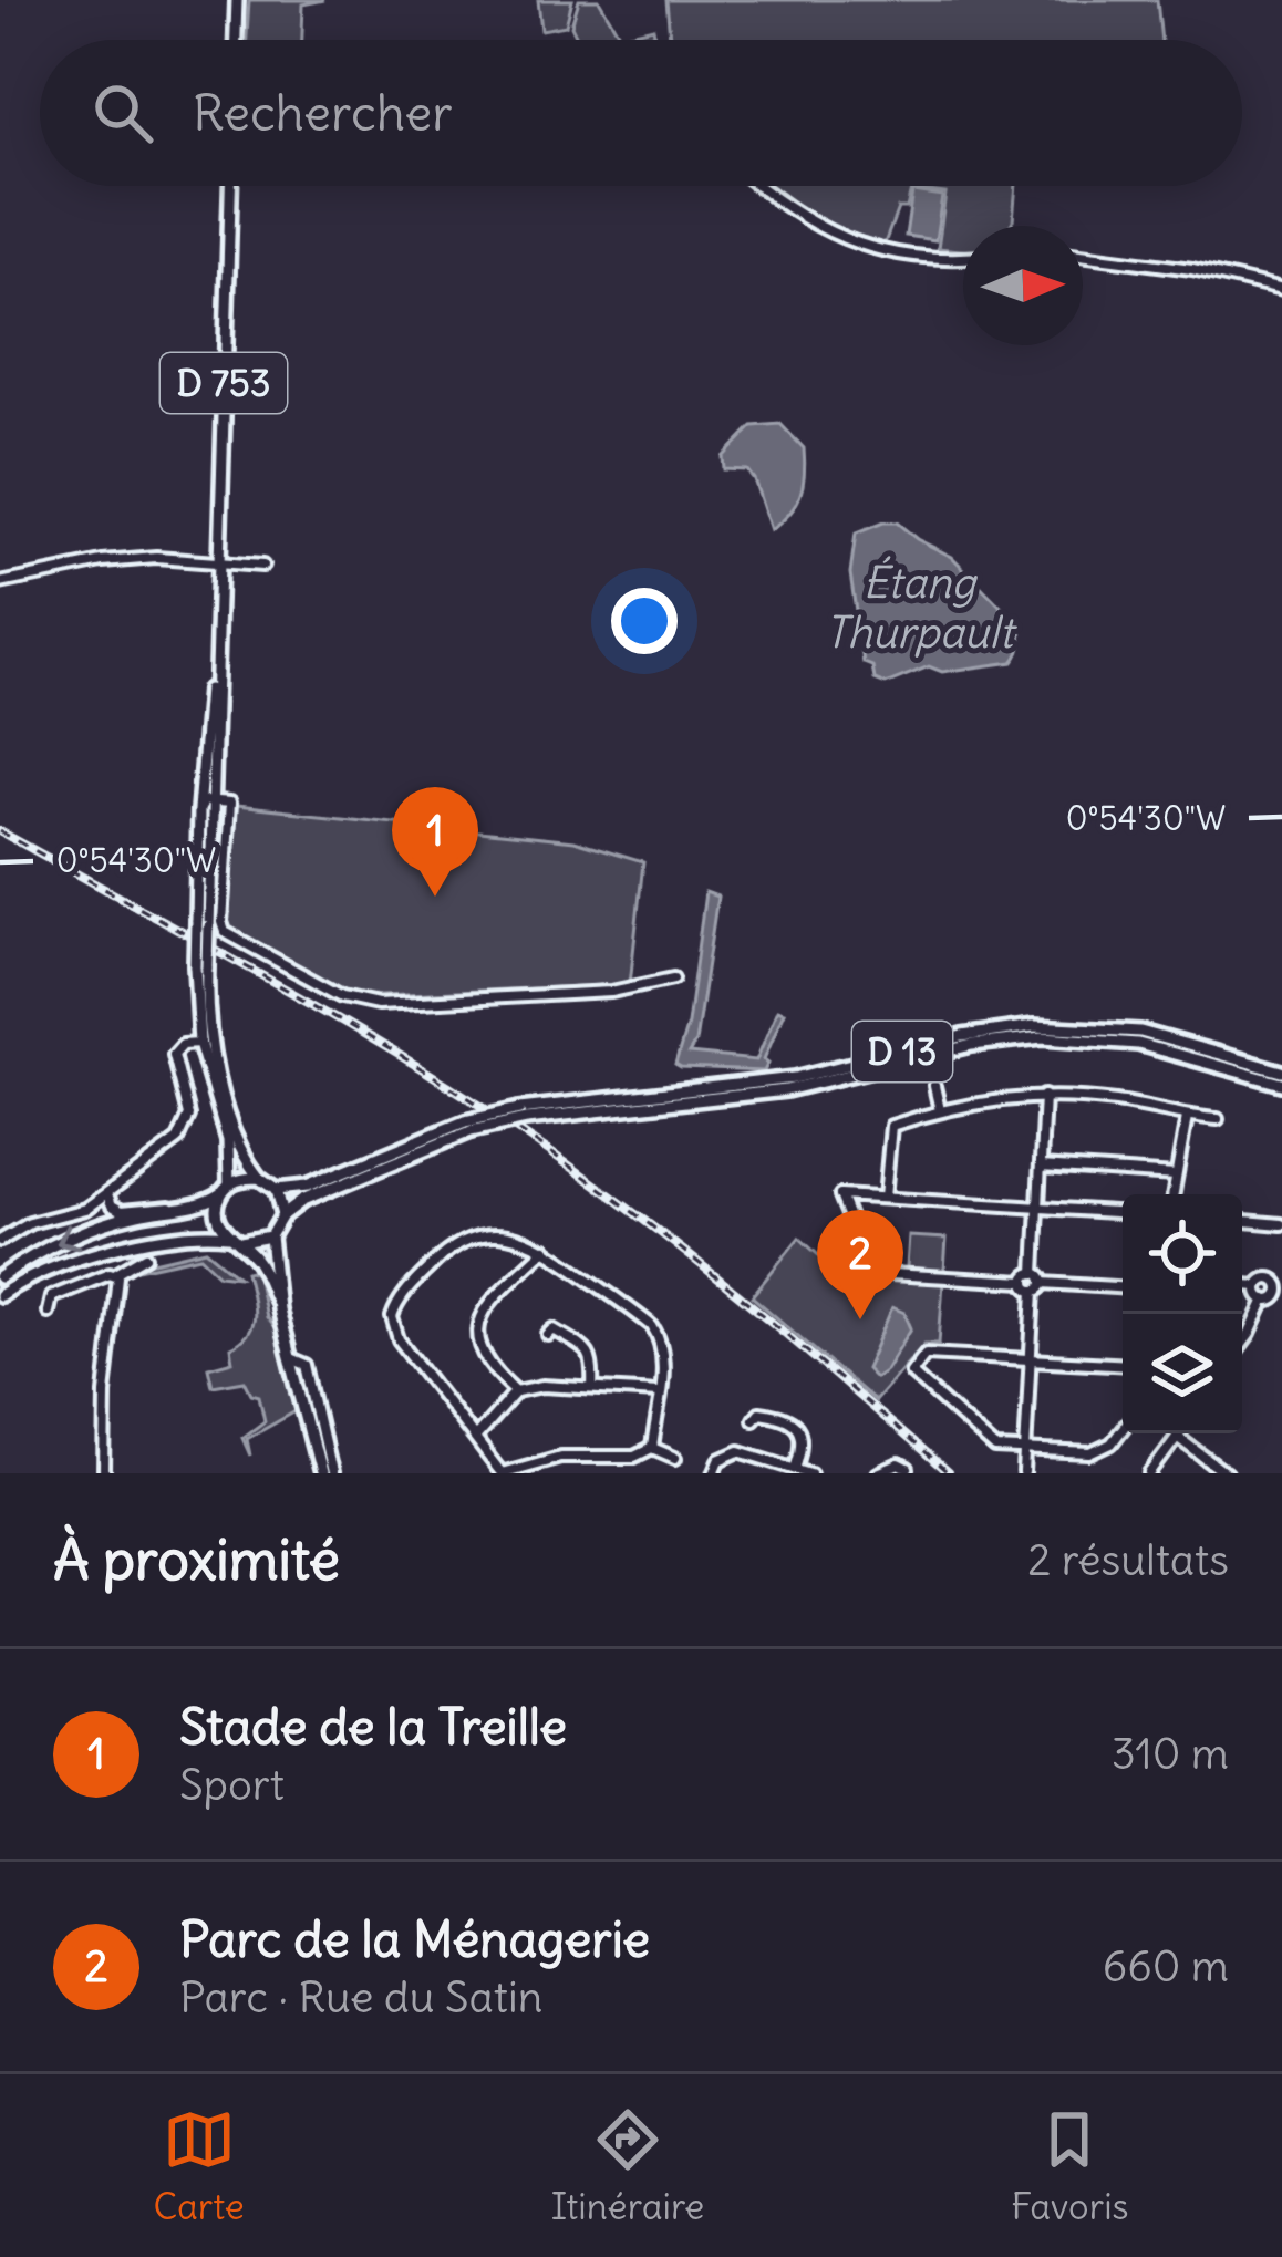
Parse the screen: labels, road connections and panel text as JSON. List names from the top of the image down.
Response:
{
  "streets": {
    "main road": ["D 753", "D 13"]
  },
  "crossings": [
    ["D 753", "D 13"]
  ],
  "water": ["Étang Thurpault"],
  "north": "right",
  "page": {
    "search": "Rechercher",
    "pins": ["1", "2"],
    "heading": ["À proximité", "2 résultats"],
    "list": [
      {
        "mark": "1",
        "name": "Stade de la Treille",
        "note": "Sport",
        "value": "310 m"
      },
      {
        "mark": "2",
        "name": "Parc de la Ménagerie",
        "note": "Parc · Rue du Satin",
        "value": "660 m"
      }
    ],
    "nav": ["Carte", "Itinéraire", "Favoris"]
  },
  "coordinates": ["0°54'30\"W"]
}
